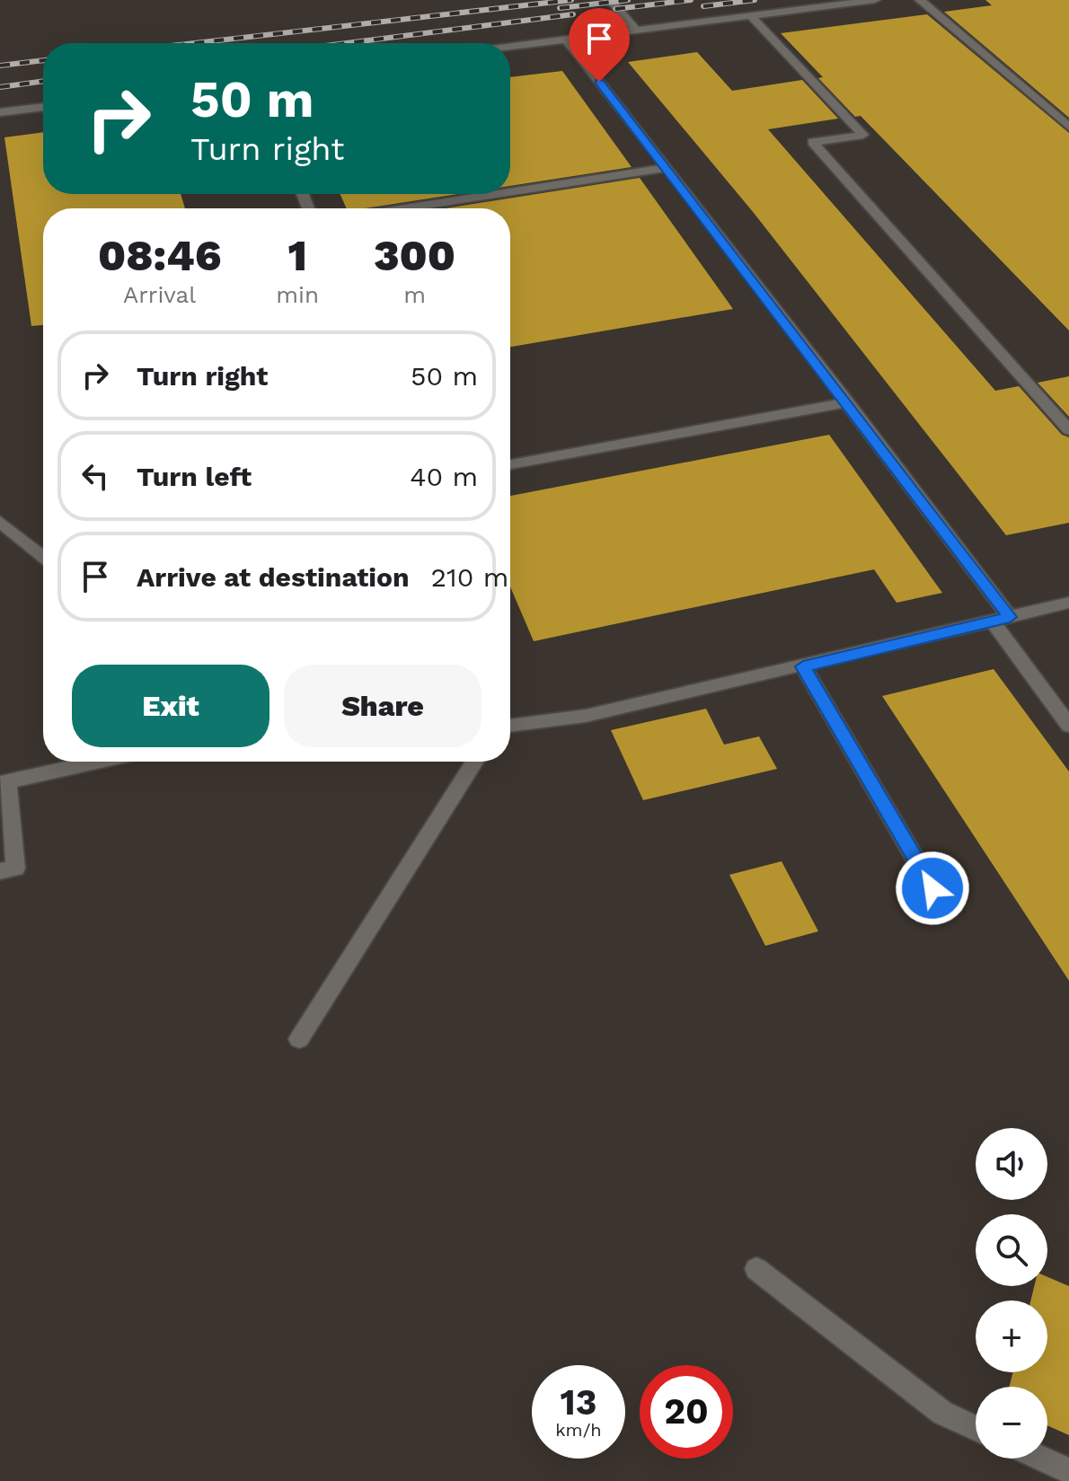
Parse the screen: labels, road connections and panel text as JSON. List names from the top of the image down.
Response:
{
  "page": {
    "turn": ["50 m", "Turn right"],
    "eta": [
      "08:46",
      "Arrival",
      "1",
      "min",
      "300",
      "m"
    ],
    "list": [
      {
        "name": "Turn right",
        "value": "50 m"
      },
      {
        "name": "Turn left",
        "value": "40 m"
      },
      {
        "name": "Arrive at destination",
        "value": "210 m"
      }
    ],
    "buttons": ["Exit", "Share"],
    "map_buttons": ["+", "−"],
    "speed": "13 km/h",
    "limit": "20"
  }
}
